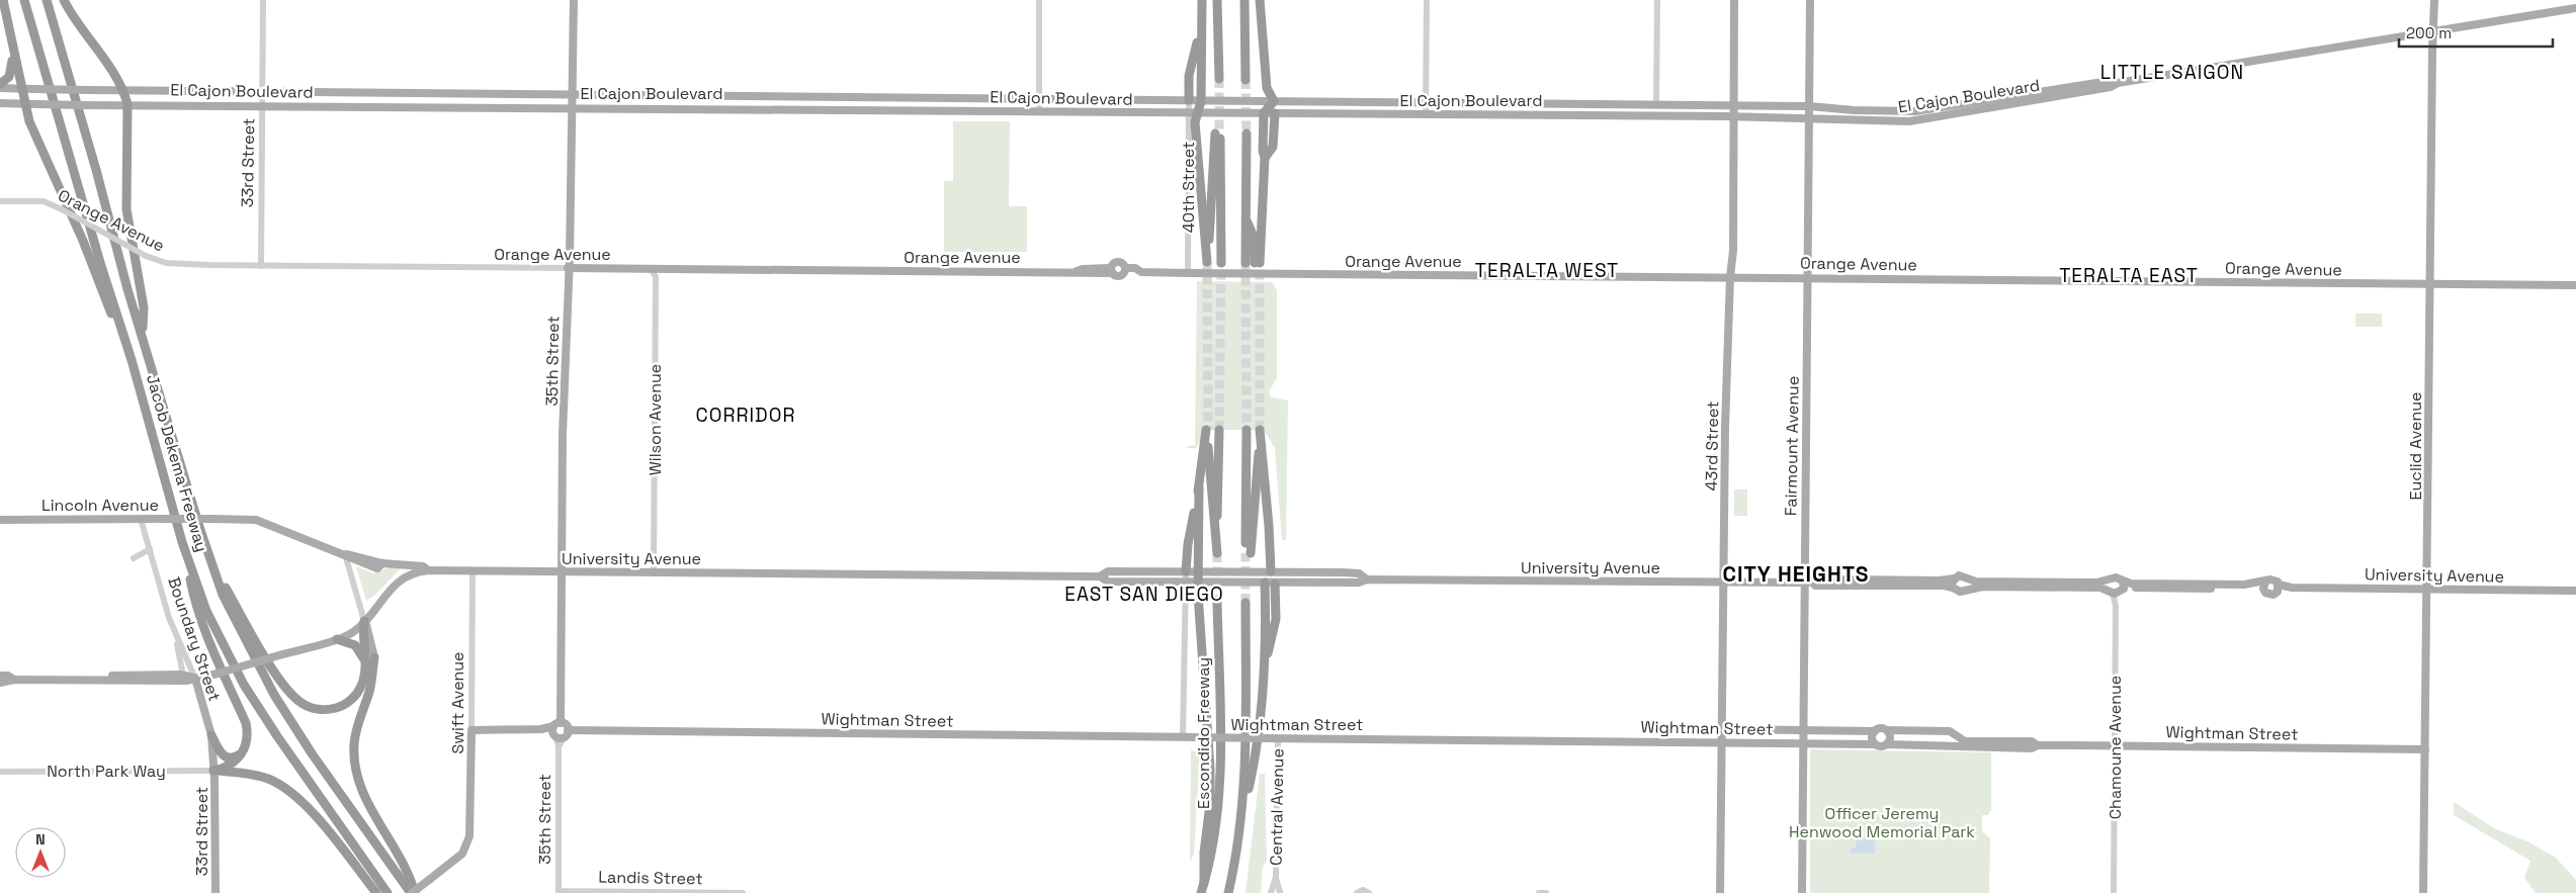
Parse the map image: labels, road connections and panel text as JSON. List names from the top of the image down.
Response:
{
  "streets": {
    "highway": ["Jacob Dekema Freeway", "Escondido Freeway"],
    "main road": [
      "El Cajon Boulevard",
      "33rd Street",
      "Orange Avenue",
      "35th Street",
      "43rd Street",
      "Fairmount Avenue",
      "Euclid Avenue",
      "Lincoln Avenue",
      "University Avenue",
      "Boundary Street",
      "Swift Avenue",
      "Wightman Street"
    ],
    "street": [
      "40th Street",
      "Wilson Avenue",
      "Chamoune Avenue",
      "North Park Way",
      "Central Avenue",
      "Landis Street"
    ]
  },
  "crossings": [
    ["El Cajon Boulevard", "33rd Street"],
    ["El Cajon Boulevard", "40th Street"],
    ["El Cajon Boulevard", "35th Street"],
    ["El Cajon Boulevard", "43rd Street"],
    ["El Cajon Boulevard", "Fairmount Avenue"],
    ["El Cajon Boulevard", "Euclid Avenue"],
    ["33rd Street", "Orange Avenue"],
    ["33rd Street", "Boundary Street"],
    ["33rd Street", "North Park Way"],
    ["40th Street", "Orange Avenue"],
    ["Orange Avenue", "35th Street"],
    ["Orange Avenue", "Wilson Avenue"],
    ["Orange Avenue", "43rd Street"],
    ["Orange Avenue", "Fairmount Avenue"],
    ["Orange Avenue", "Euclid Avenue"],
    ["35th Street", "University Avenue"],
    ["35th Street", "Wightman Street"],
    ["35th Street", "Landis Street"],
    ["Wilson Avenue", "University Avenue"],
    ["43rd Street", "University Avenue"],
    ["43rd Street", "Wightman Street"],
    ["Fairmount Avenue", "University Avenue"],
    ["Fairmount Avenue", "Wightman Street"],
    ["Euclid Avenue", "University Avenue"],
    ["Euclid Avenue", "Wightman Street"],
    ["Jacob Dekema Freeway", "Swift Avenue"],
    ["Lincoln Avenue", "University Avenue"],
    ["Lincoln Avenue", "Boundary Street"],
    ["University Avenue", "Boundary Street"],
    ["University Avenue", "Swift Avenue"],
    ["Boundary Street", "North Park Way"],
    ["Swift Avenue", "Wightman Street"],
    ["Wightman Street", "Chamoune Avenue"],
    ["Wightman Street", "Central Avenue"]
  ],
  "districts": [
    "LITTLE SAIGON",
    "TERALTA WEST",
    "TERALTA EAST",
    "CORRIDOR",
    "CITY HEIGHTS",
    "EAST SAN DIEGO"
  ],
  "parks": ["Officer Jeremy Henwood Memorial Park"],
  "scale_bar": "200 m",
  "north": "top"
}
